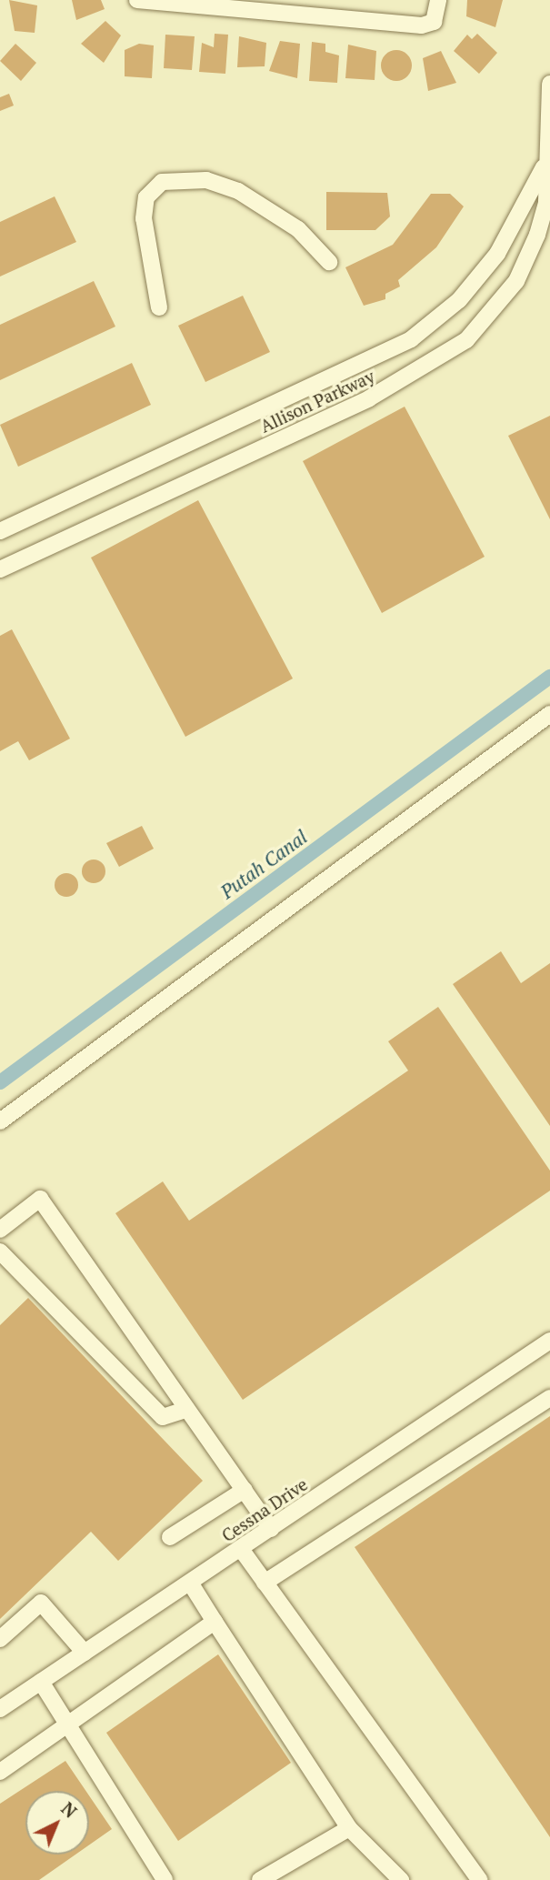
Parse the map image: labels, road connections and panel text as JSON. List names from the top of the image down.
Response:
{
  "streets": {
    "street": ["Allison Parkway", "Cessna Drive"]
  },
  "water": ["Putah Canal"],
  "north": "top right"
}
